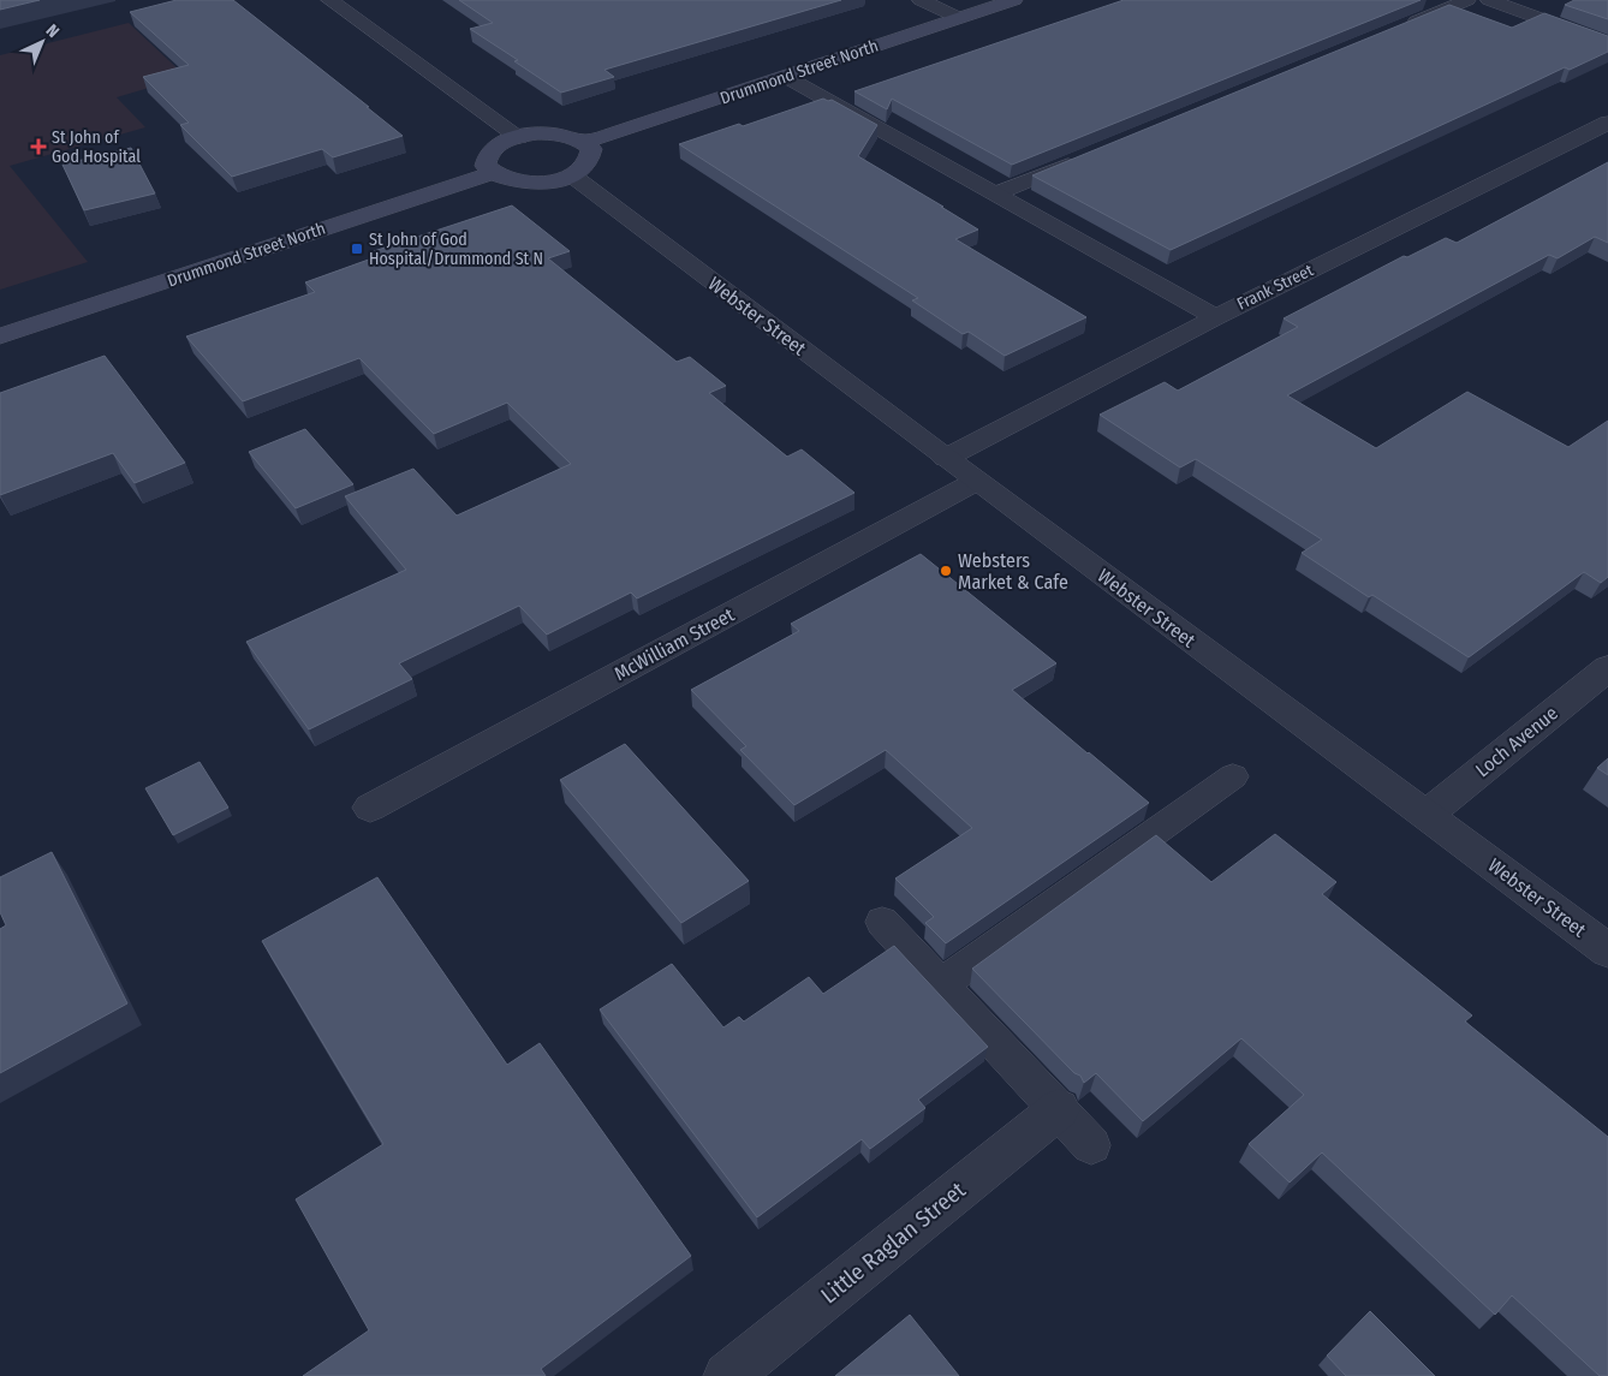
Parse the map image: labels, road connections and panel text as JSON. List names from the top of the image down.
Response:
{
  "streets": {
    "main road": ["Drummond Street North"],
    "street": [
      "Frank Street",
      "Webster Street",
      "McWilliam Street",
      "Loch Avenue",
      "Little Raglan Street"
    ]
  },
  "crossings": [
    ["Frank Street", "Webster Street"],
    ["Webster Street", "McWilliam Street"],
    ["Webster Street", "Loch Avenue"]
  ],
  "places": {
    "health": ["St John of God Hospital"],
    "transit": ["St John of God Hospital/Drummond St N"],
    "other": ["Websters Market & Cafe"]
  },
  "north": "top right"
}
